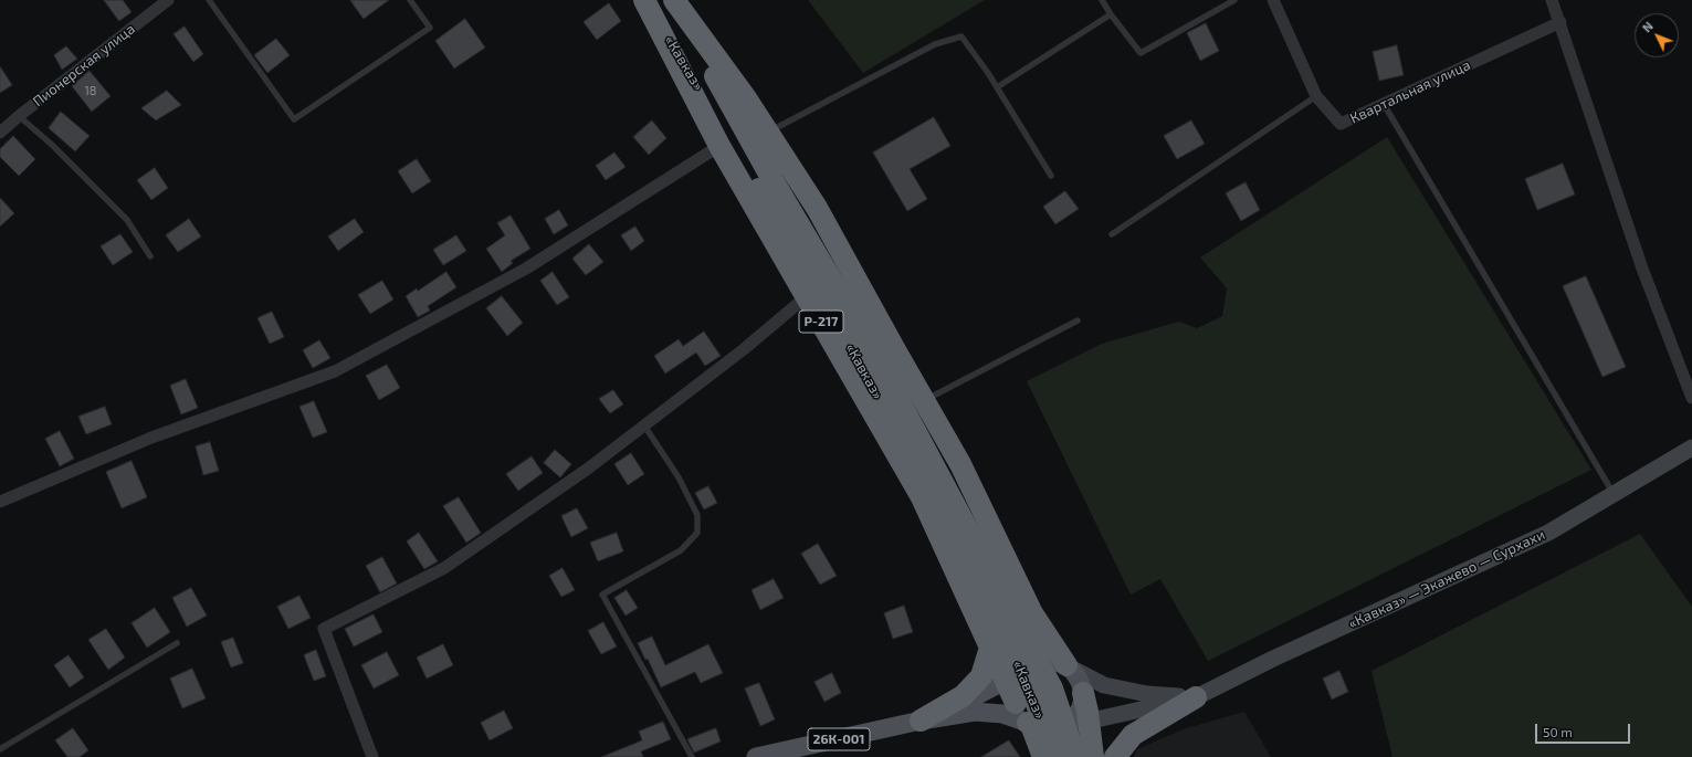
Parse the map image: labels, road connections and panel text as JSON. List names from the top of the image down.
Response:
{
  "streets": {
    "highway": ["«Кавказ»", "Р-217"],
    "main road": ["«Кавказ» — Экажево — Сурхахи", "26К-001"],
    "street": ["Пионерская улица", "Квартальная улица"]
  },
  "crossings": [
    ["«Кавказ»", "Р-217"],
    ["«Кавказ»", "«Кавказ» — Экажево — Сурхахи"]
  ],
  "house_numbers": ["18"],
  "scale_bar": "50 m",
  "north": "top left"
}
